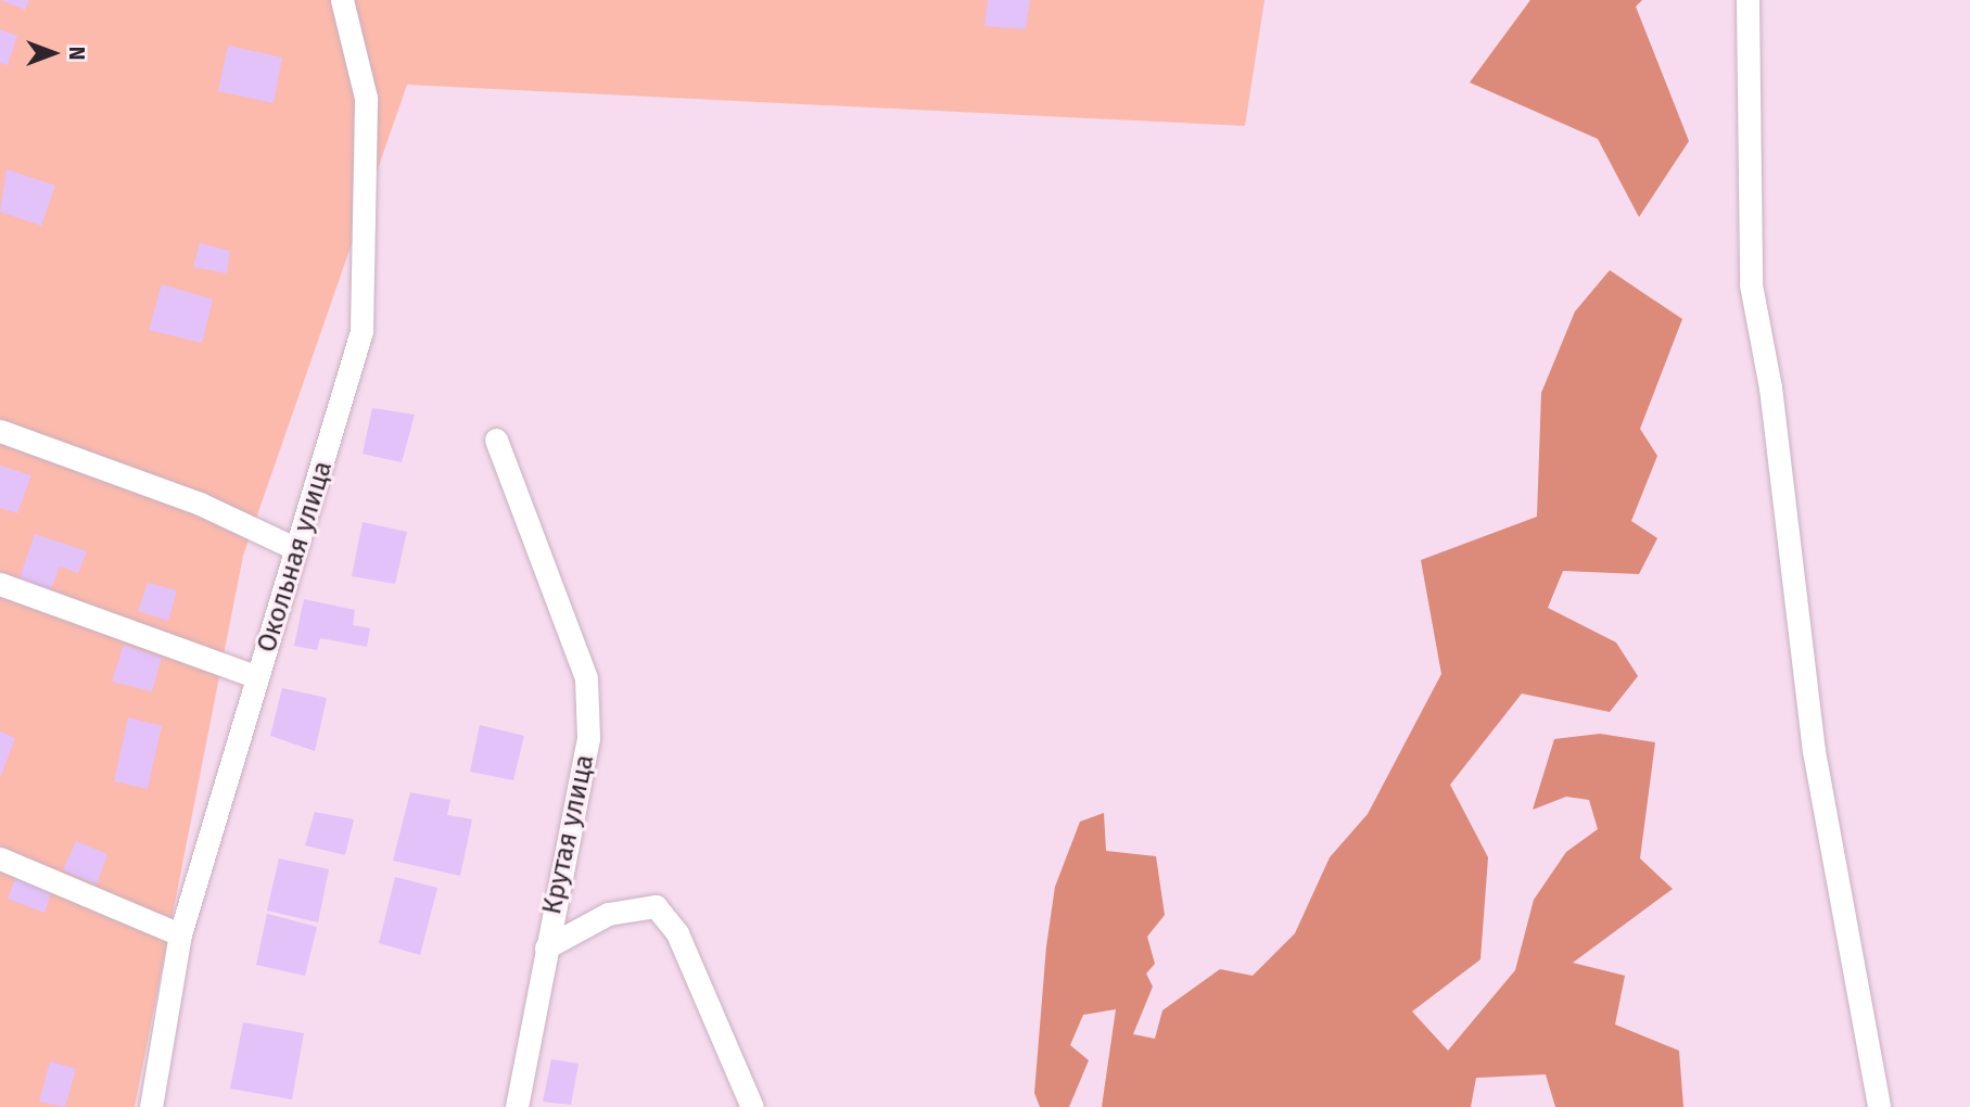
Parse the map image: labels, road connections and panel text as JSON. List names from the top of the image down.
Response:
{
  "streets": {
    "street": ["Окольная улица", "Крутая улица"]
  },
  "north": "right"
}
